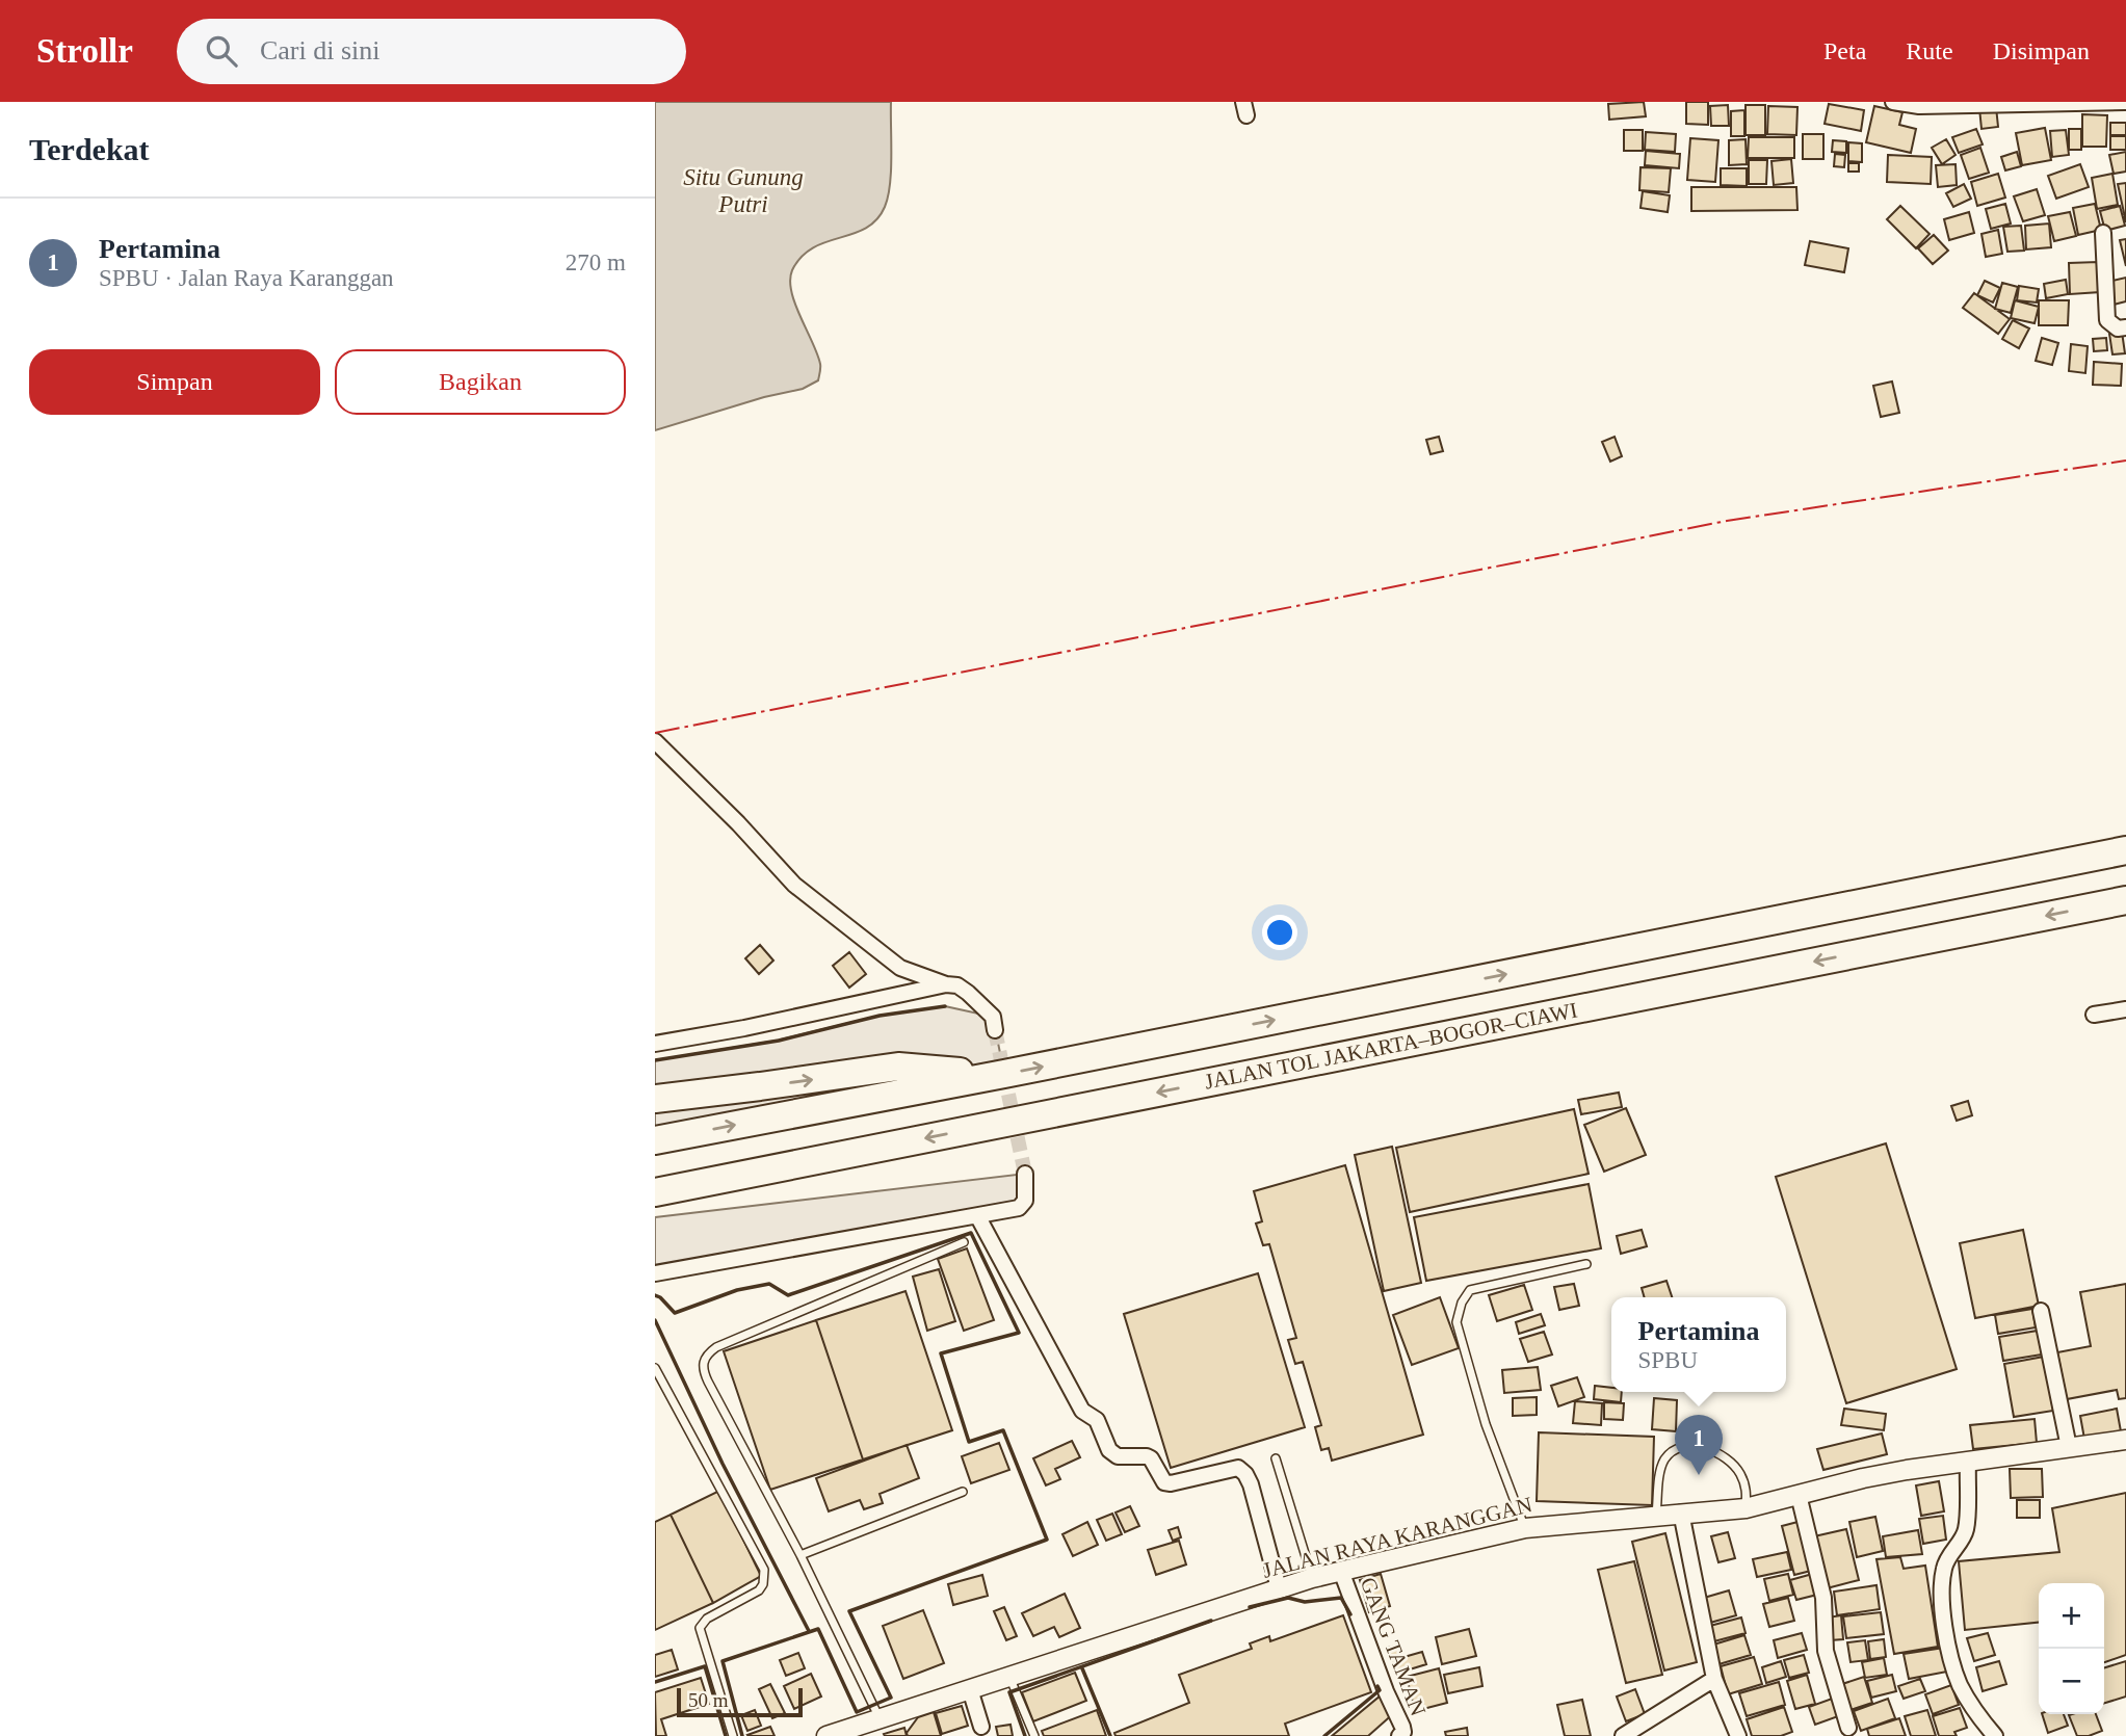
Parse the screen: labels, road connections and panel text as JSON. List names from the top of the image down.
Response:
{
  "streets": {
    "highway": ["JALAN TOL JAKARTA–BOGOR–CIAWI"],
    "street": ["JALAN RAYA KARANGGAN", "GANG TAMAN"]
  },
  "crossings": [
    ["JALAN RAYA KARANGGAN", "GANG TAMAN"]
  ],
  "water": ["Situ Gunung Putri"],
  "scale_bar": "50 m",
  "page": {
    "header": "Strollr",
    "search": "Cari di sini",
    "nav": ["Peta", "Rute", "Disimpan"],
    "heading": "Terdekat",
    "list": [
      {
        "mark": "1",
        "name": "Pertamina",
        "note": "SPBU · Jalan Raya Karanggan",
        "value": "270 m"
      }
    ],
    "buttons": ["Simpan", "Bagikan"],
    "popup": ["Pertamina", "SPBU"],
    "pins": "1",
    "map_buttons": ["+", "−"],
    "scale": "50 m"
  }
}
